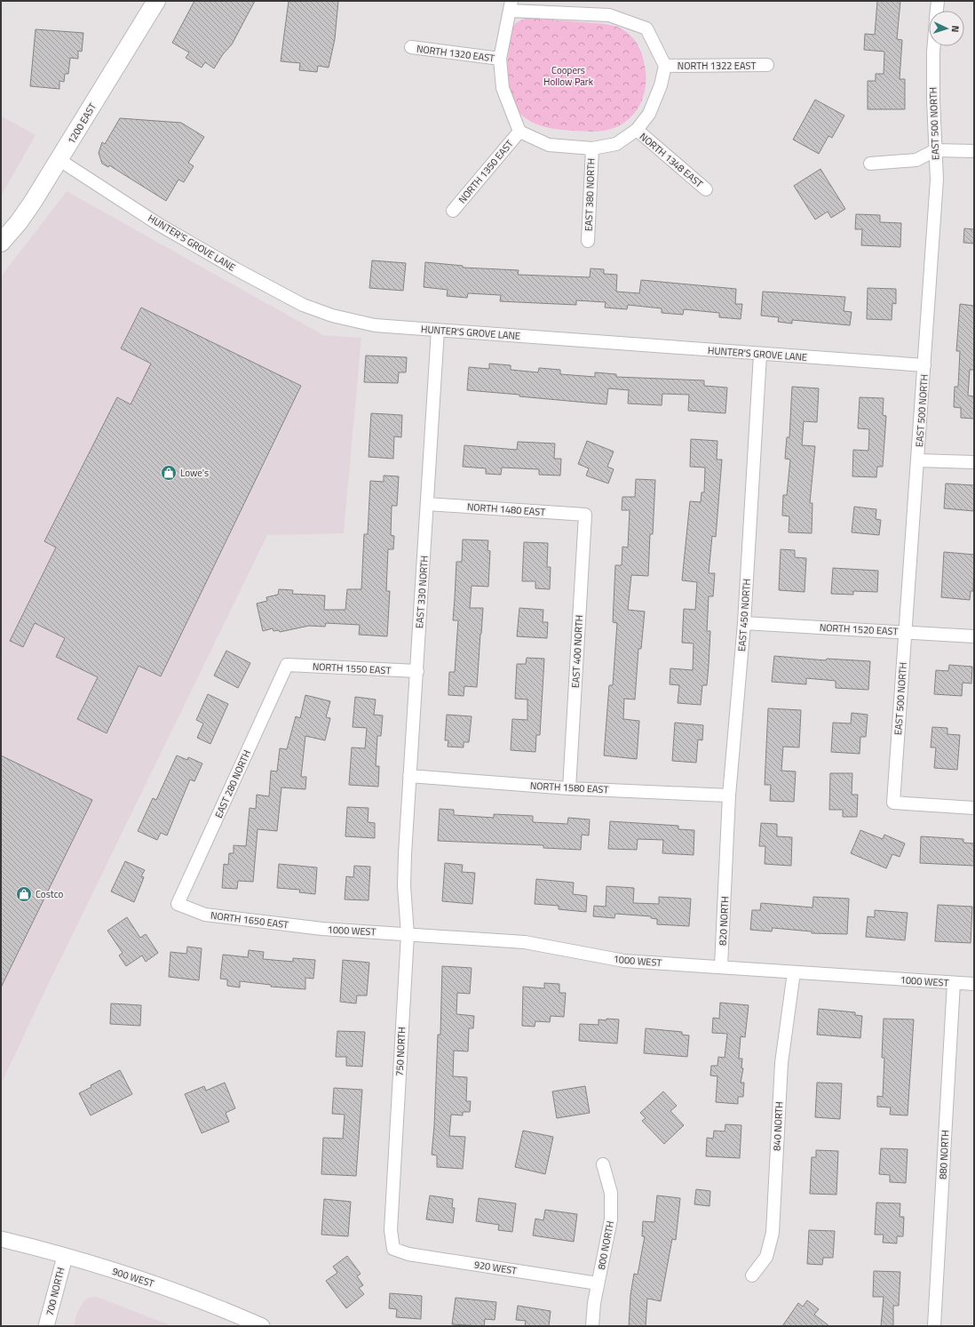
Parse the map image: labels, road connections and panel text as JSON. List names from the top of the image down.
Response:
{
  "streets": {
    "main road": ["1200 EAST"],
    "street": [
      "NORTH 1320 EAST",
      "NORTH 1322 EAST",
      "EAST 500 NORTH",
      "NORTH 1348 EAST",
      "NORTH 1350 EAST",
      "EAST 380 NORTH",
      "HUNTER'S GROVE LANE",
      "NORTH 1480 EAST",
      "EAST 330 NORTH",
      "EAST 450 NORTH",
      "NORTH 1520 EAST",
      "EAST 400 NORTH",
      "NORTH 1550 EAST",
      "EAST 280 NORTH",
      "NORTH 1580 EAST",
      "NORTH 1650 EAST",
      "820 NORTH",
      "1000 WEST",
      "750 NORTH",
      "840 NORTH",
      "880 NORTH",
      "800 NORTH",
      "920 WEST",
      "900 WEST",
      "700 NORTH"
    ]
  },
  "crossings": [
    ["1200 EAST", "HUNTER'S GROVE LANE"],
    ["EAST 500 NORTH", "HUNTER'S GROVE LANE"],
    ["EAST 500 NORTH", "NORTH 1520 EAST"],
    ["HUNTER'S GROVE LANE", "EAST 330 NORTH"],
    ["HUNTER'S GROVE LANE", "EAST 450 NORTH"],
    ["NORTH 1480 EAST", "EAST 330 NORTH"],
    ["NORTH 1480 EAST", "EAST 400 NORTH"],
    ["EAST 330 NORTH", "NORTH 1550 EAST"],
    ["EAST 330 NORTH", "NORTH 1580 EAST"],
    ["EAST 330 NORTH", "750 NORTH"],
    ["EAST 450 NORTH", "NORTH 1520 EAST"],
    ["EAST 450 NORTH", "NORTH 1580 EAST"],
    ["EAST 450 NORTH", "820 NORTH"],
    ["EAST 400 NORTH", "NORTH 1580 EAST"],
    ["NORTH 1550 EAST", "EAST 280 NORTH"],
    ["EAST 280 NORTH", "NORTH 1650 EAST"],
    ["NORTH 1650 EAST", "1000 WEST"],
    ["820 NORTH", "1000 WEST"],
    ["1000 WEST", "750 NORTH"],
    ["1000 WEST", "840 NORTH"],
    ["1000 WEST", "880 NORTH"],
    ["750 NORTH", "920 WEST"],
    ["800 NORTH", "920 WEST"],
    ["900 WEST", "700 NORTH"]
  ],
  "parks": ["Coopers Hollow Park"],
  "places": {
    "shop": ["Lowe's", "Costco"]
  },
  "north": "right"
}
